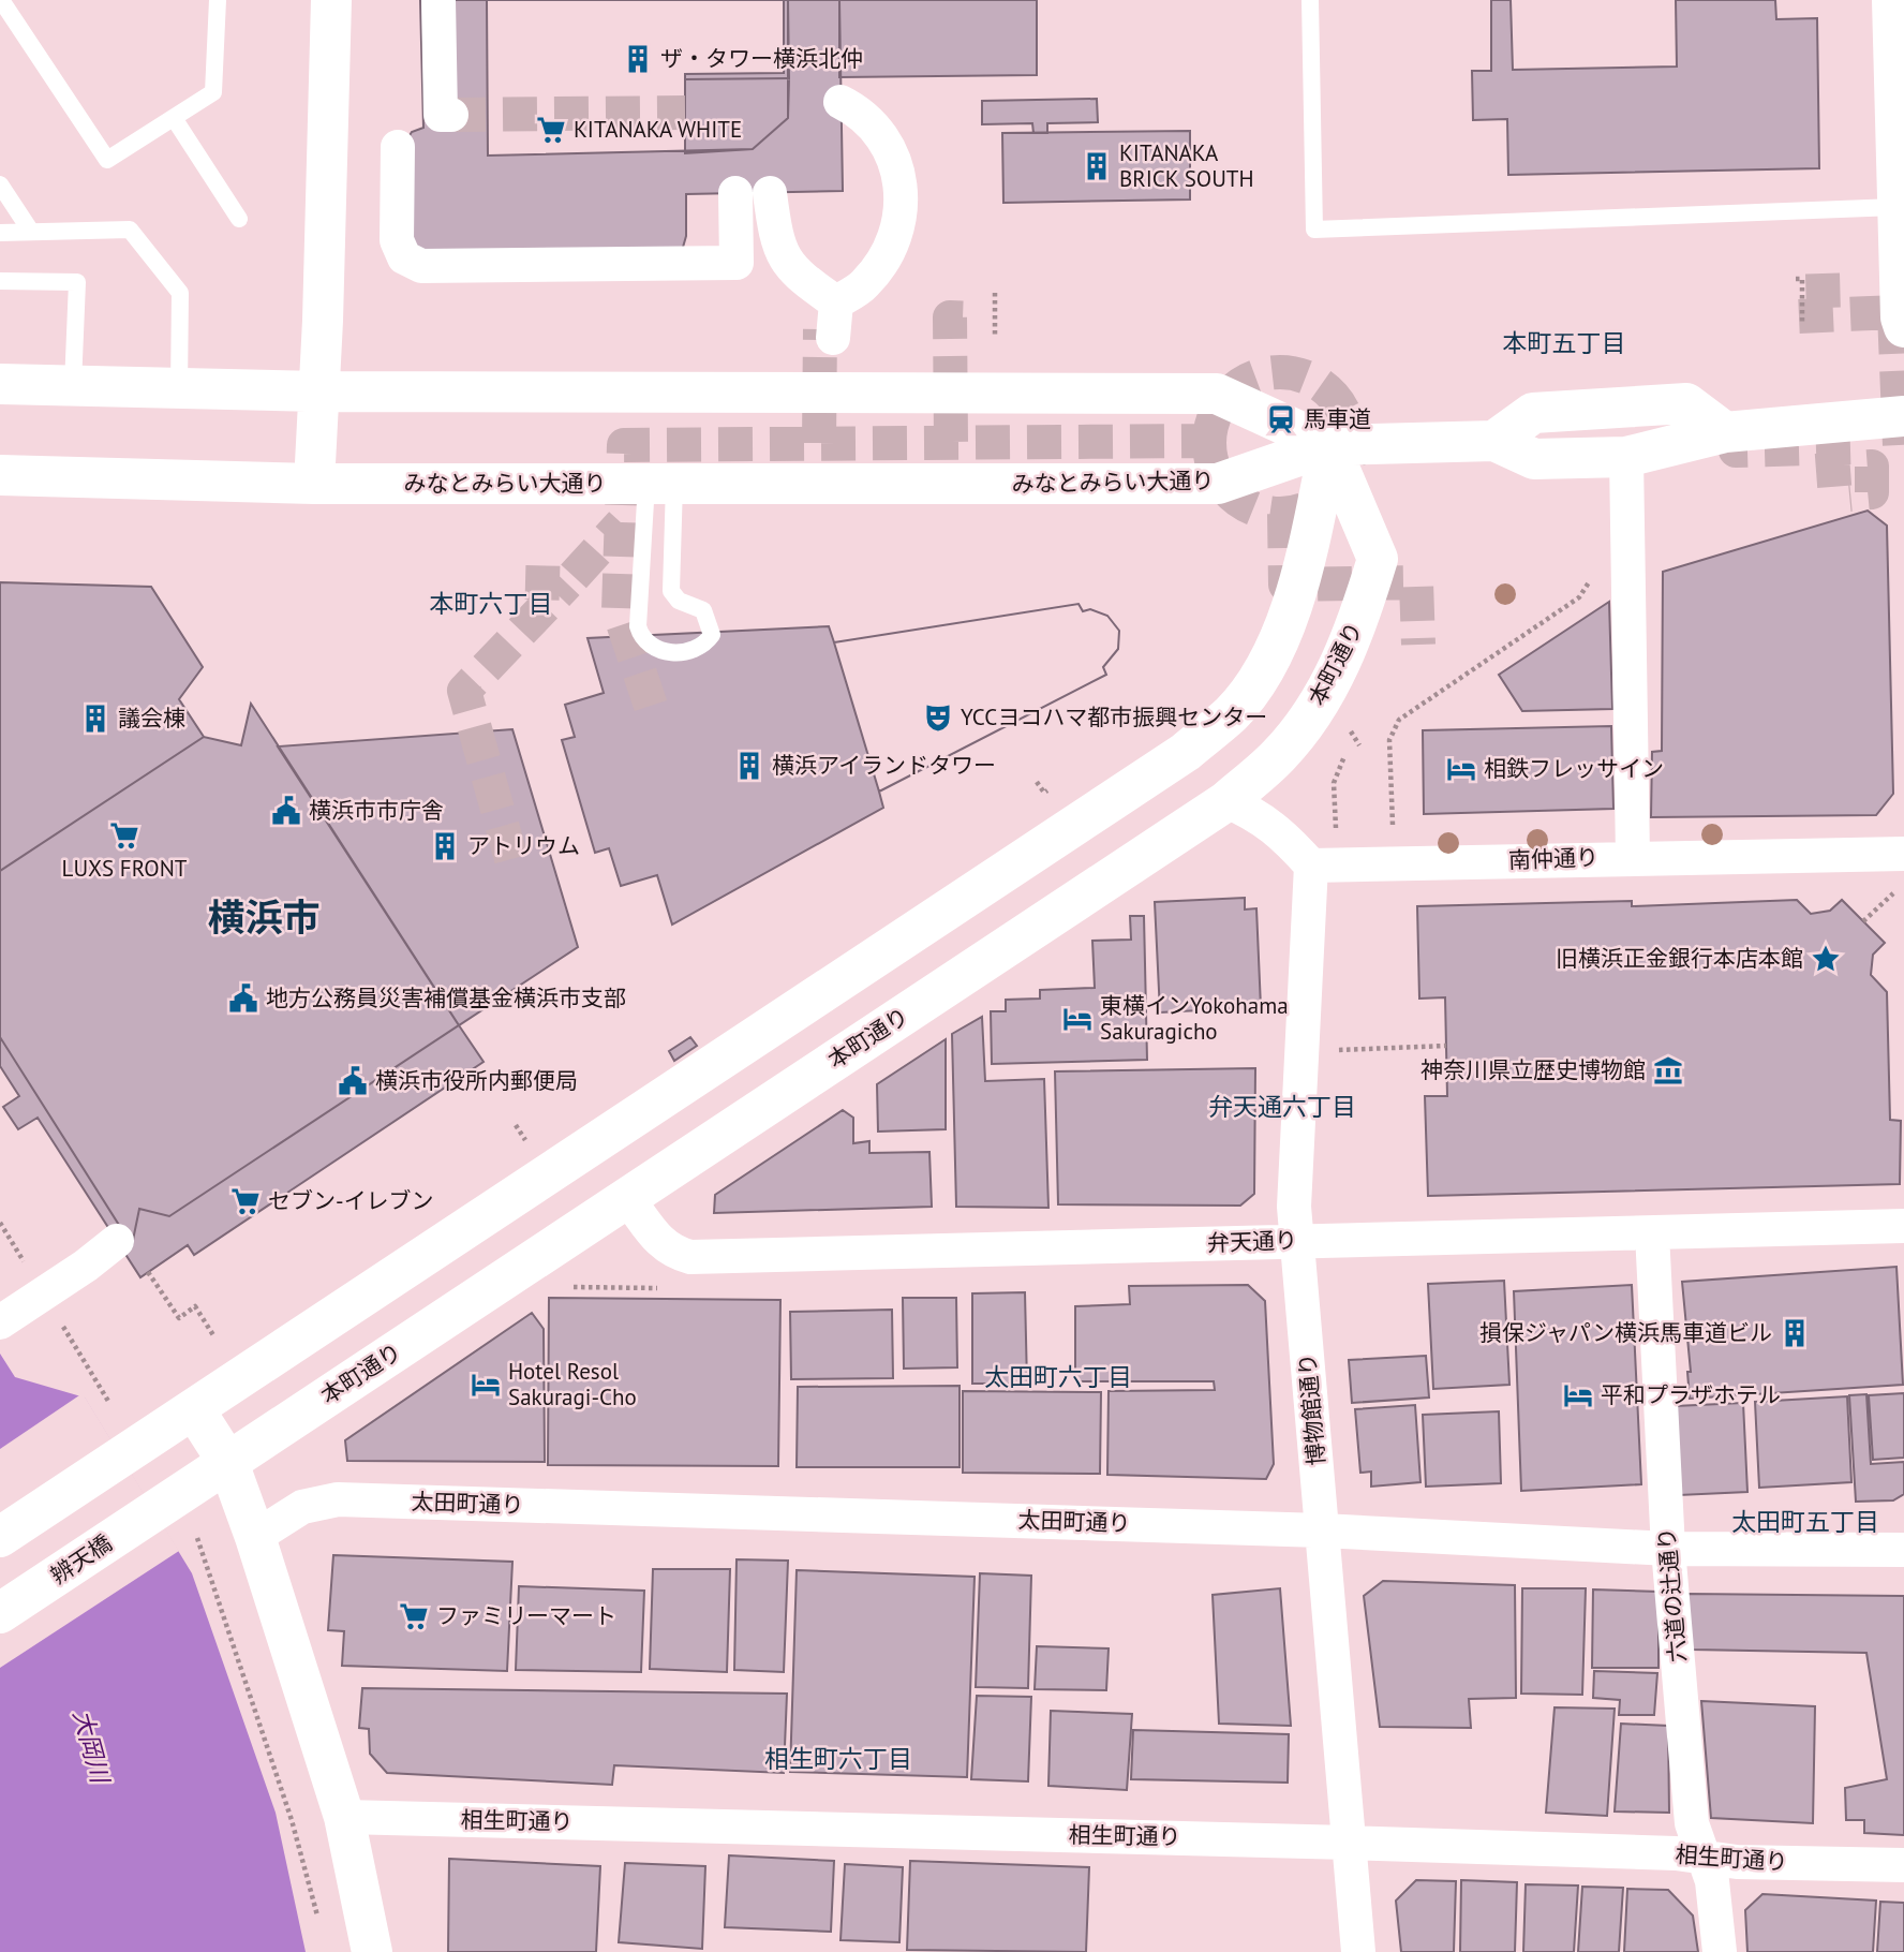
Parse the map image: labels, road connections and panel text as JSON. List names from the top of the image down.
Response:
{
  "streets": {
    "main road": ["みなとみらい大通り", "本町通り", "辨天橋"],
    "street": [
      "南仲通り",
      "弁天通り",
      "博物館通り",
      "太田町通り",
      "六道の辻通り",
      "相生町通り"
    ]
  },
  "crossings": [
    ["みなとみらい大通り", "本町通り"],
    ["本町通り", "弁天通り"],
    ["本町通り", "辨天橋"],
    ["南仲通り", "博物館通り"],
    ["弁天通り", "博物館通り"],
    ["弁天通り", "六道の辻通り"],
    ["博物館通り", "太田町通り"],
    ["博物館通り", "相生町通り"],
    ["太田町通り", "六道の辻通り"],
    ["六道の辻通り", "相生町通り"]
  ],
  "districts": [
    "本町五丁目",
    "本町六丁目",
    "横浜市",
    "弁天通六丁目",
    "太田町六丁目",
    "太田町五丁目",
    "相生町六丁目"
  ],
  "water": ["大岡川"],
  "places": {
    "building": [
      "ザ・タワー横浜北仲",
      "KITANAKA BRICK SOUTH",
      "議会棟",
      "横浜アイランドタワー",
      "アトリウム",
      "損保ジャパン横浜馬車道ビル"
    ],
    "supermarket": [
      "KITANAKA WHITE",
      "LUXS FRONT",
      "セブン-イレブン",
      "ファミリーマート"
    ],
    "station": ["馬車道"],
    "theatre": ["YCCヨコハマ都市振興センター"],
    "hotel": [
      "相鉄フレッサイン",
      "東横インYokohama Sakuragicho",
      "Hotel Resol Sakuragi-Cho",
      "平和プラザホテル"
    ],
    "public building": ["横浜市市庁舎", "地方公務員災害補償基金横浜市支部", "横浜市役所内郵便局"],
    "place": ["旧横浜正金銀行本店本館"],
    "museum": ["神奈川県立歴史博物館"]
  }
}
